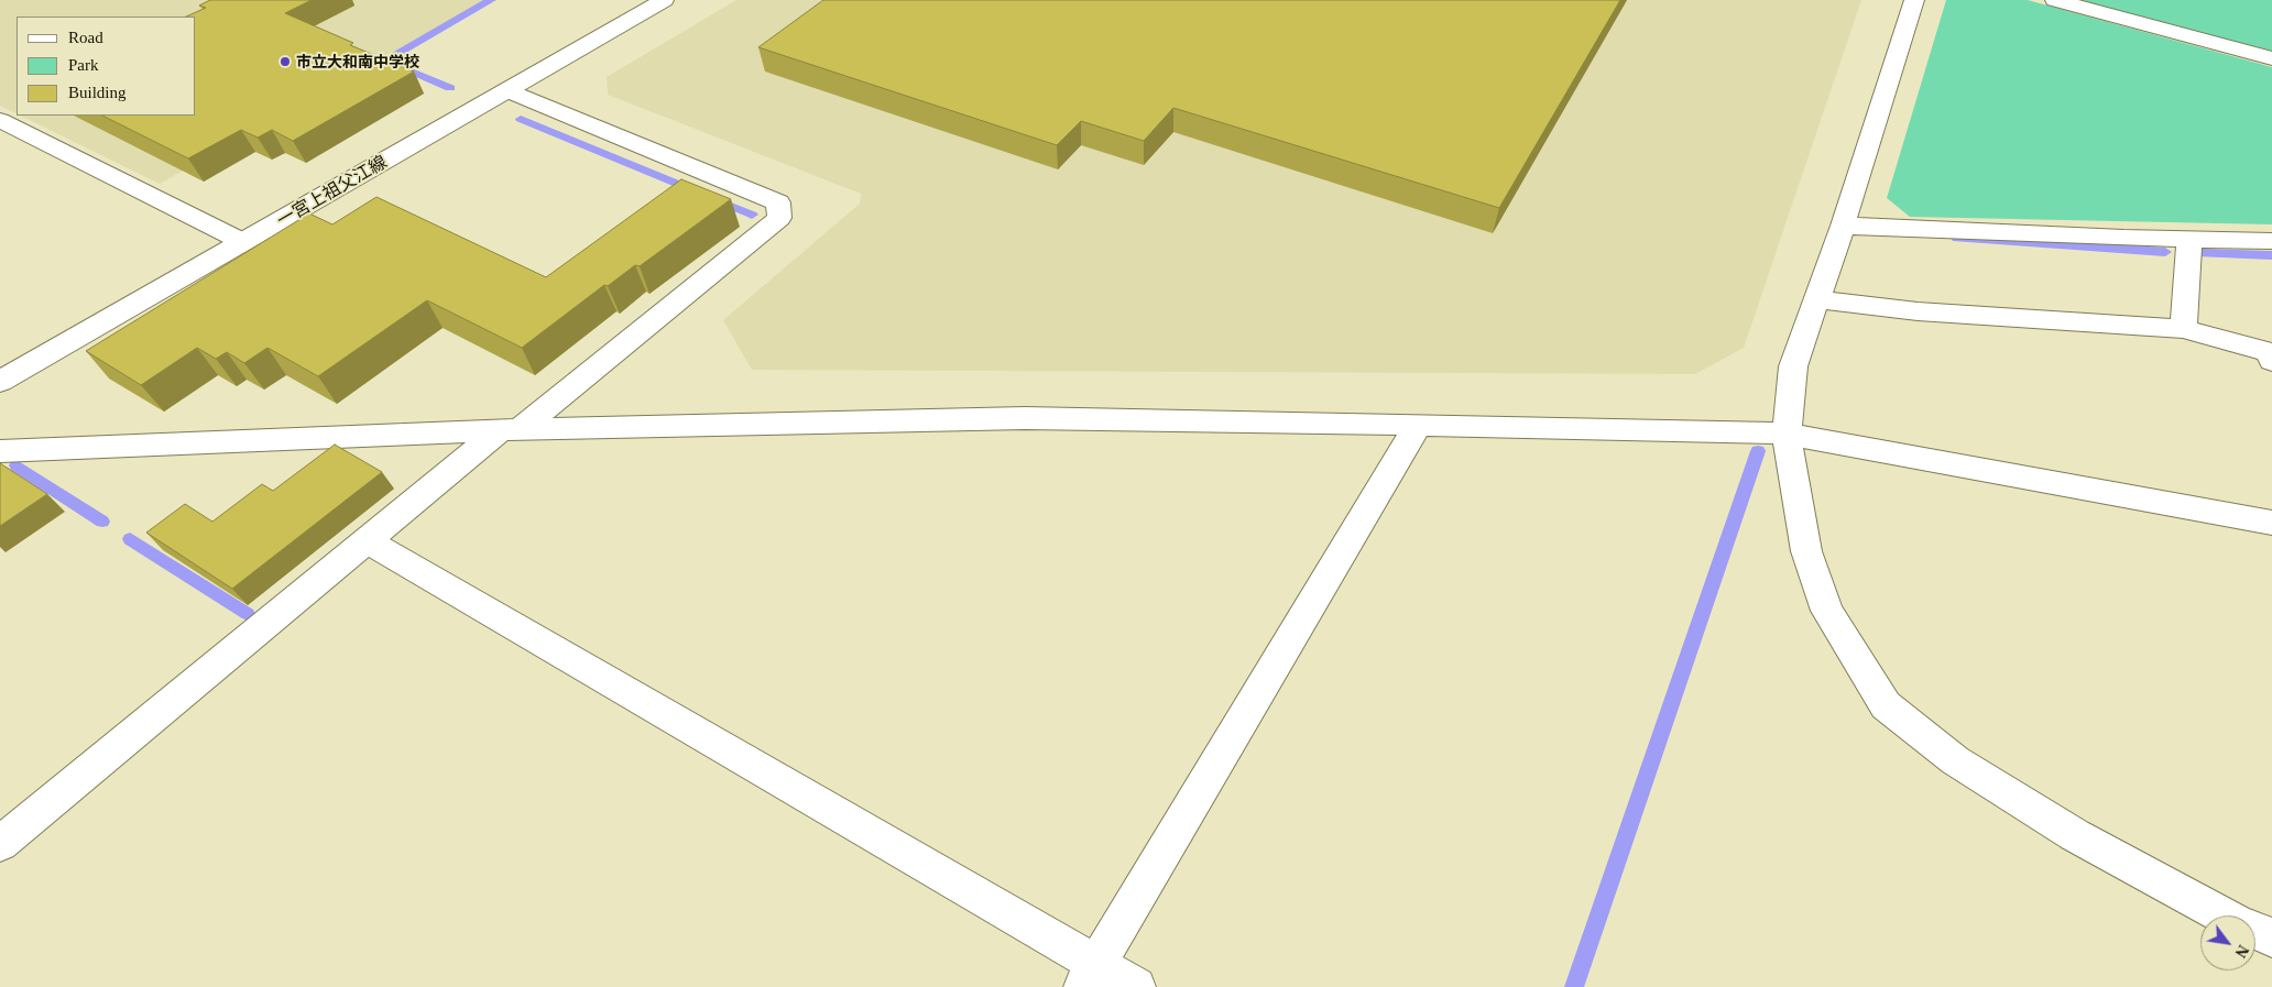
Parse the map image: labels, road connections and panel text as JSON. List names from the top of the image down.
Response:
{
  "streets": {
    "street": ["一宮上祖父江線"]
  },
  "places": ["市立大和南中学校"],
  "legend": ["Road", "Park", "Building"],
  "north": "bottom right"
}
